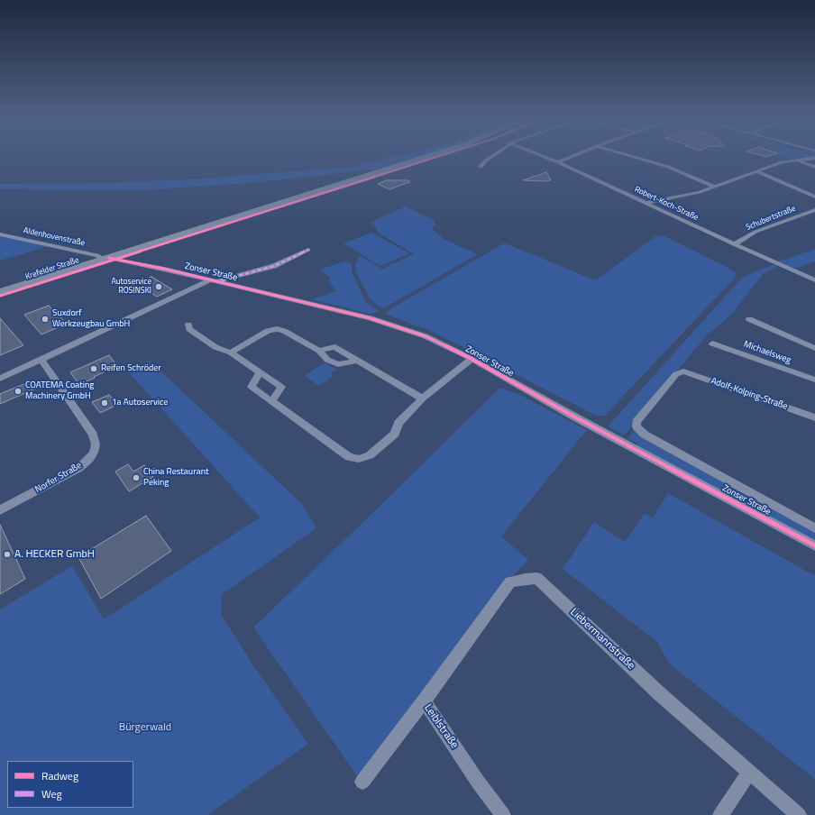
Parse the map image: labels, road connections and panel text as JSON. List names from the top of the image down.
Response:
{
  "streets": {
    "main road": ["Krefelder Straße"],
    "street": [
      "Robert-Koch-Straße",
      "Schubertstraße",
      "Aldenhovenstraße",
      "Zonser Straße",
      "Michaelsweg",
      "Adolf-Kolping-Straße",
      "Norfer Straße",
      "Liebermannstraße",
      "Leiblstraße"
    ]
  },
  "crossings": [
    ["Robert-Koch-Straße", "Schubertstraße"],
    ["Aldenhovenstraße", "Krefelder Straße"],
    ["Aldenhovenstraße", "Zonser Straße"],
    ["Krefelder Straße", "Zonser Straße"],
    ["Zonser Straße", "Adolf-Kolping-Straße"],
    ["Liebermannstraße", "Leiblstraße"]
  ],
  "parks": ["Bürgerwald"],
  "places": [
    "Autoservice ROSINSKI",
    "Suxdorf Werkzeugbau GmbH",
    "Reifen Schröder",
    "COATEMA Coating Machinery GmbH",
    "1a Autoservice",
    "China Restaurant Peking",
    "A. HECKER GmbH"
  ],
  "legend": ["Radweg", "Weg"]
}
